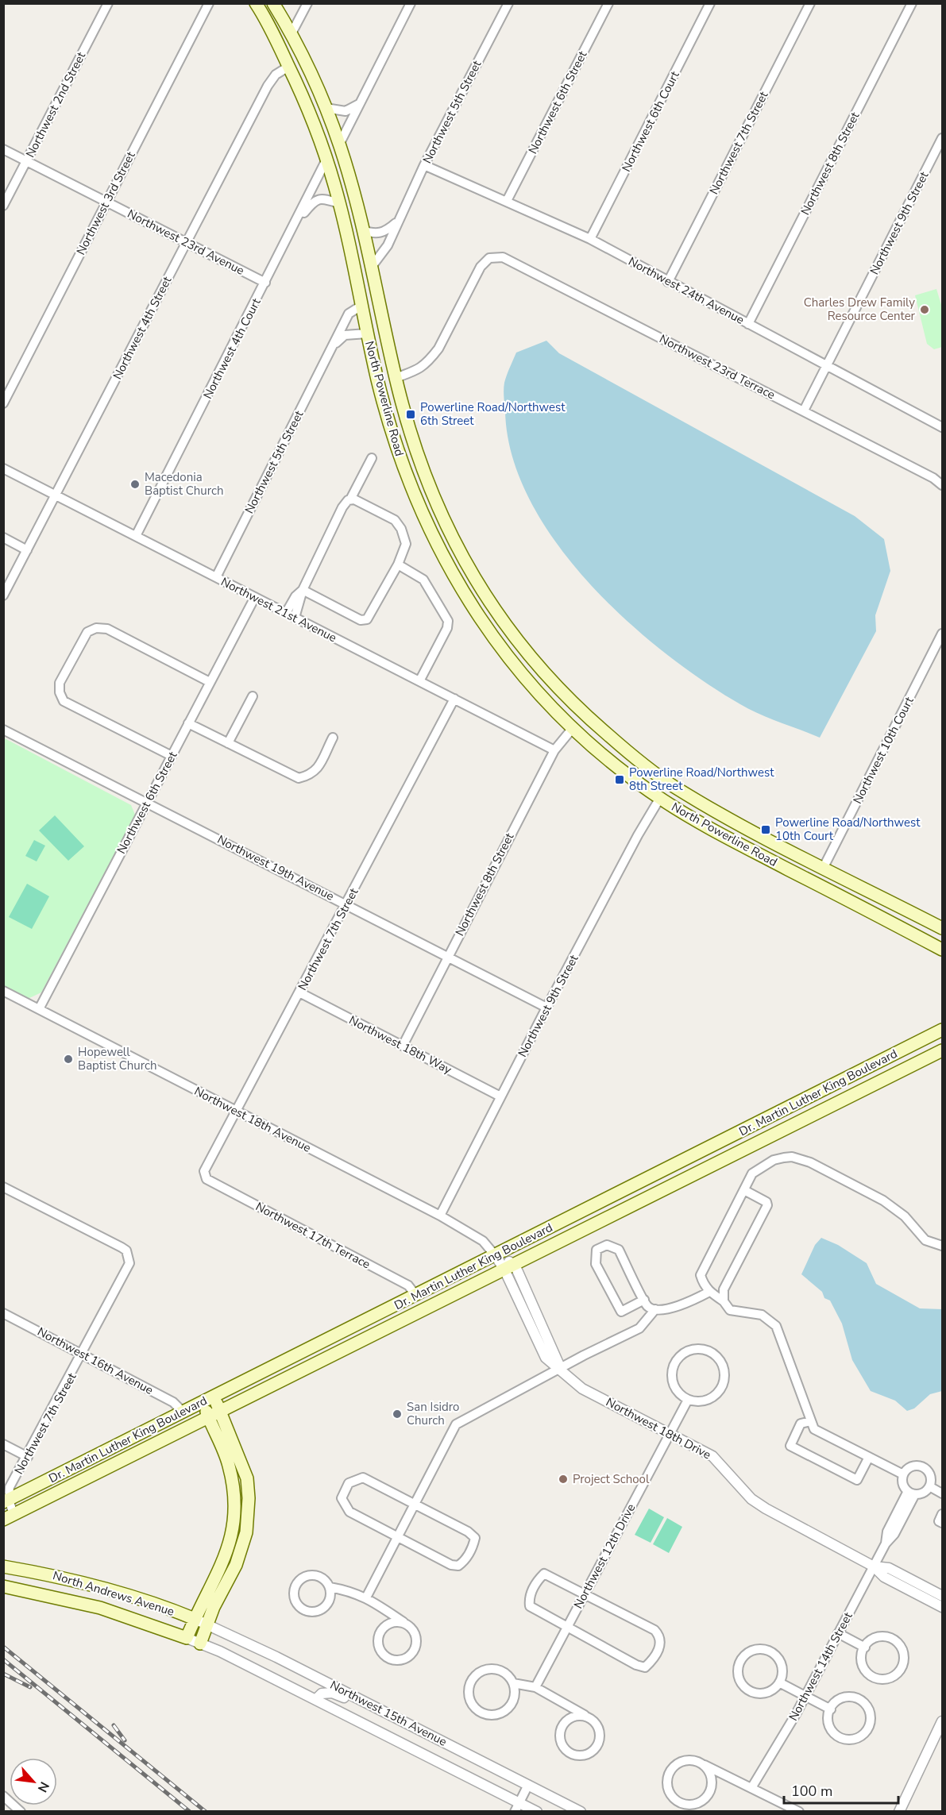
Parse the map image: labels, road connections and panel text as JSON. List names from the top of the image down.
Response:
{
  "streets": {
    "main road": ["North Powerline Road", "Dr. Martin Luther King Boulevard", "North Andrews Avenue"],
    "street": [
      "Northwest 6th Street",
      "Northwest 2nd Street",
      "Northwest 5th Street",
      "Northwest 6th Court",
      "Northwest 7th Street",
      "Northwest 8th Street",
      "Northwest 3rd Street",
      "Northwest 9th Street",
      "Northwest 23rd Avenue",
      "Northwest 24th Avenue",
      "Northwest 4th Street",
      "Northwest 4th Court",
      "Northwest 23rd Terrace",
      "Northwest 21st Avenue",
      "Northwest 10th Court",
      "Northwest 19th Avenue",
      "Northwest 18th Way",
      "Northwest 18th Avenue",
      "Northwest 17th Terrace",
      "Northwest 16th Avenue",
      "Northwest 18th Drive",
      "Northwest 12th Drive",
      "Northwest 14th Street",
      "Northwest 15th Avenue"
    ]
  },
  "crossings": [
    ["Northwest 6th Street", "Northwest 24th Avenue"],
    ["Northwest 6th Street", "Northwest 21st Avenue"],
    ["Northwest 6th Street", "Northwest 19th Avenue"],
    ["Northwest 6th Street", "Northwest 18th Avenue"],
    ["Northwest 2nd Street", "Northwest 23rd Avenue"],
    ["Northwest 5th Street", "Northwest 24th Avenue"],
    ["Northwest 5th Street", "North Powerline Road"],
    ["Northwest 5th Street", "Northwest 21st Avenue"],
    ["Northwest 6th Court", "Northwest 24th Avenue"],
    ["Northwest 7th Street", "Northwest 24th Avenue"],
    ["Northwest 7th Street", "Northwest 21st Avenue"],
    ["Northwest 7th Street", "Northwest 19th Avenue"],
    ["Northwest 7th Street", "Northwest 18th Way"],
    ["Northwest 7th Street", "Dr. Martin Luther King Boulevard"],
    ["Northwest 7th Street", "Northwest 18th Avenue"],
    ["Northwest 7th Street", "Northwest 17th Terrace"],
    ["Northwest 7th Street", "Northwest 16th Avenue"],
    ["Northwest 8th Street", "Northwest 24th Avenue"],
    ["Northwest 8th Street", "North Powerline Road"],
    ["Northwest 8th Street", "Northwest 21st Avenue"],
    ["Northwest 8th Street", "Northwest 19th Avenue"],
    ["Northwest 8th Street", "Northwest 18th Way"],
    ["Northwest 3rd Street", "Northwest 23rd Avenue"],
    ["Northwest 9th Street", "Northwest 24th Avenue"],
    ["Northwest 9th Street", "Northwest 23rd Terrace"],
    ["Northwest 9th Street", "North Powerline Road"],
    ["Northwest 9th Street", "Northwest 19th Avenue"],
    ["Northwest 9th Street", "Northwest 18th Way"],
    ["Northwest 9th Street", "Northwest 18th Avenue"],
    ["Northwest 23rd Avenue", "Northwest 4th Street"],
    ["Northwest 23rd Avenue", "Northwest 4th Court"],
    ["Northwest 4th Street", "North Powerline Road"],
    ["Northwest 4th Street", "Northwest 21st Avenue"],
    ["Northwest 4th Court", "North Powerline Road"],
    ["Northwest 4th Court", "Northwest 21st Avenue"],
    ["Northwest 23rd Terrace", "North Powerline Road"],
    ["North Powerline Road", "Northwest 10th Court"],
    ["Dr. Martin Luther King Boulevard", "Northwest 18th Avenue"],
    ["Dr. Martin Luther King Boulevard", "Northwest 17th Terrace"],
    ["Dr. Martin Luther King Boulevard", "Northwest 16th Avenue"],
    ["Dr. Martin Luther King Boulevard", "Northwest 18th Drive"],
    ["Northwest 18th Avenue", "Northwest 18th Drive"],
    ["Northwest 18th Drive", "Northwest 12th Drive"],
    ["Northwest 18th Drive", "Northwest 14th Street"],
    ["North Andrews Avenue", "Northwest 15th Avenue"]
  ],
  "places": {
    "other": [
      "Charles Drew Family Resource Center",
      "Macedonia Baptist Church",
      "Hopewell Baptist Church",
      "San Isidro Church",
      "Project School"
    ],
    "transit": ["Powerline Road/Northwest 6th Street", "Powerline Road/Northwest 8th Street", "Powerline Road/Northwest 10th Court"]
  },
  "scale_bar": "100 m",
  "north": "bottom right"
}
